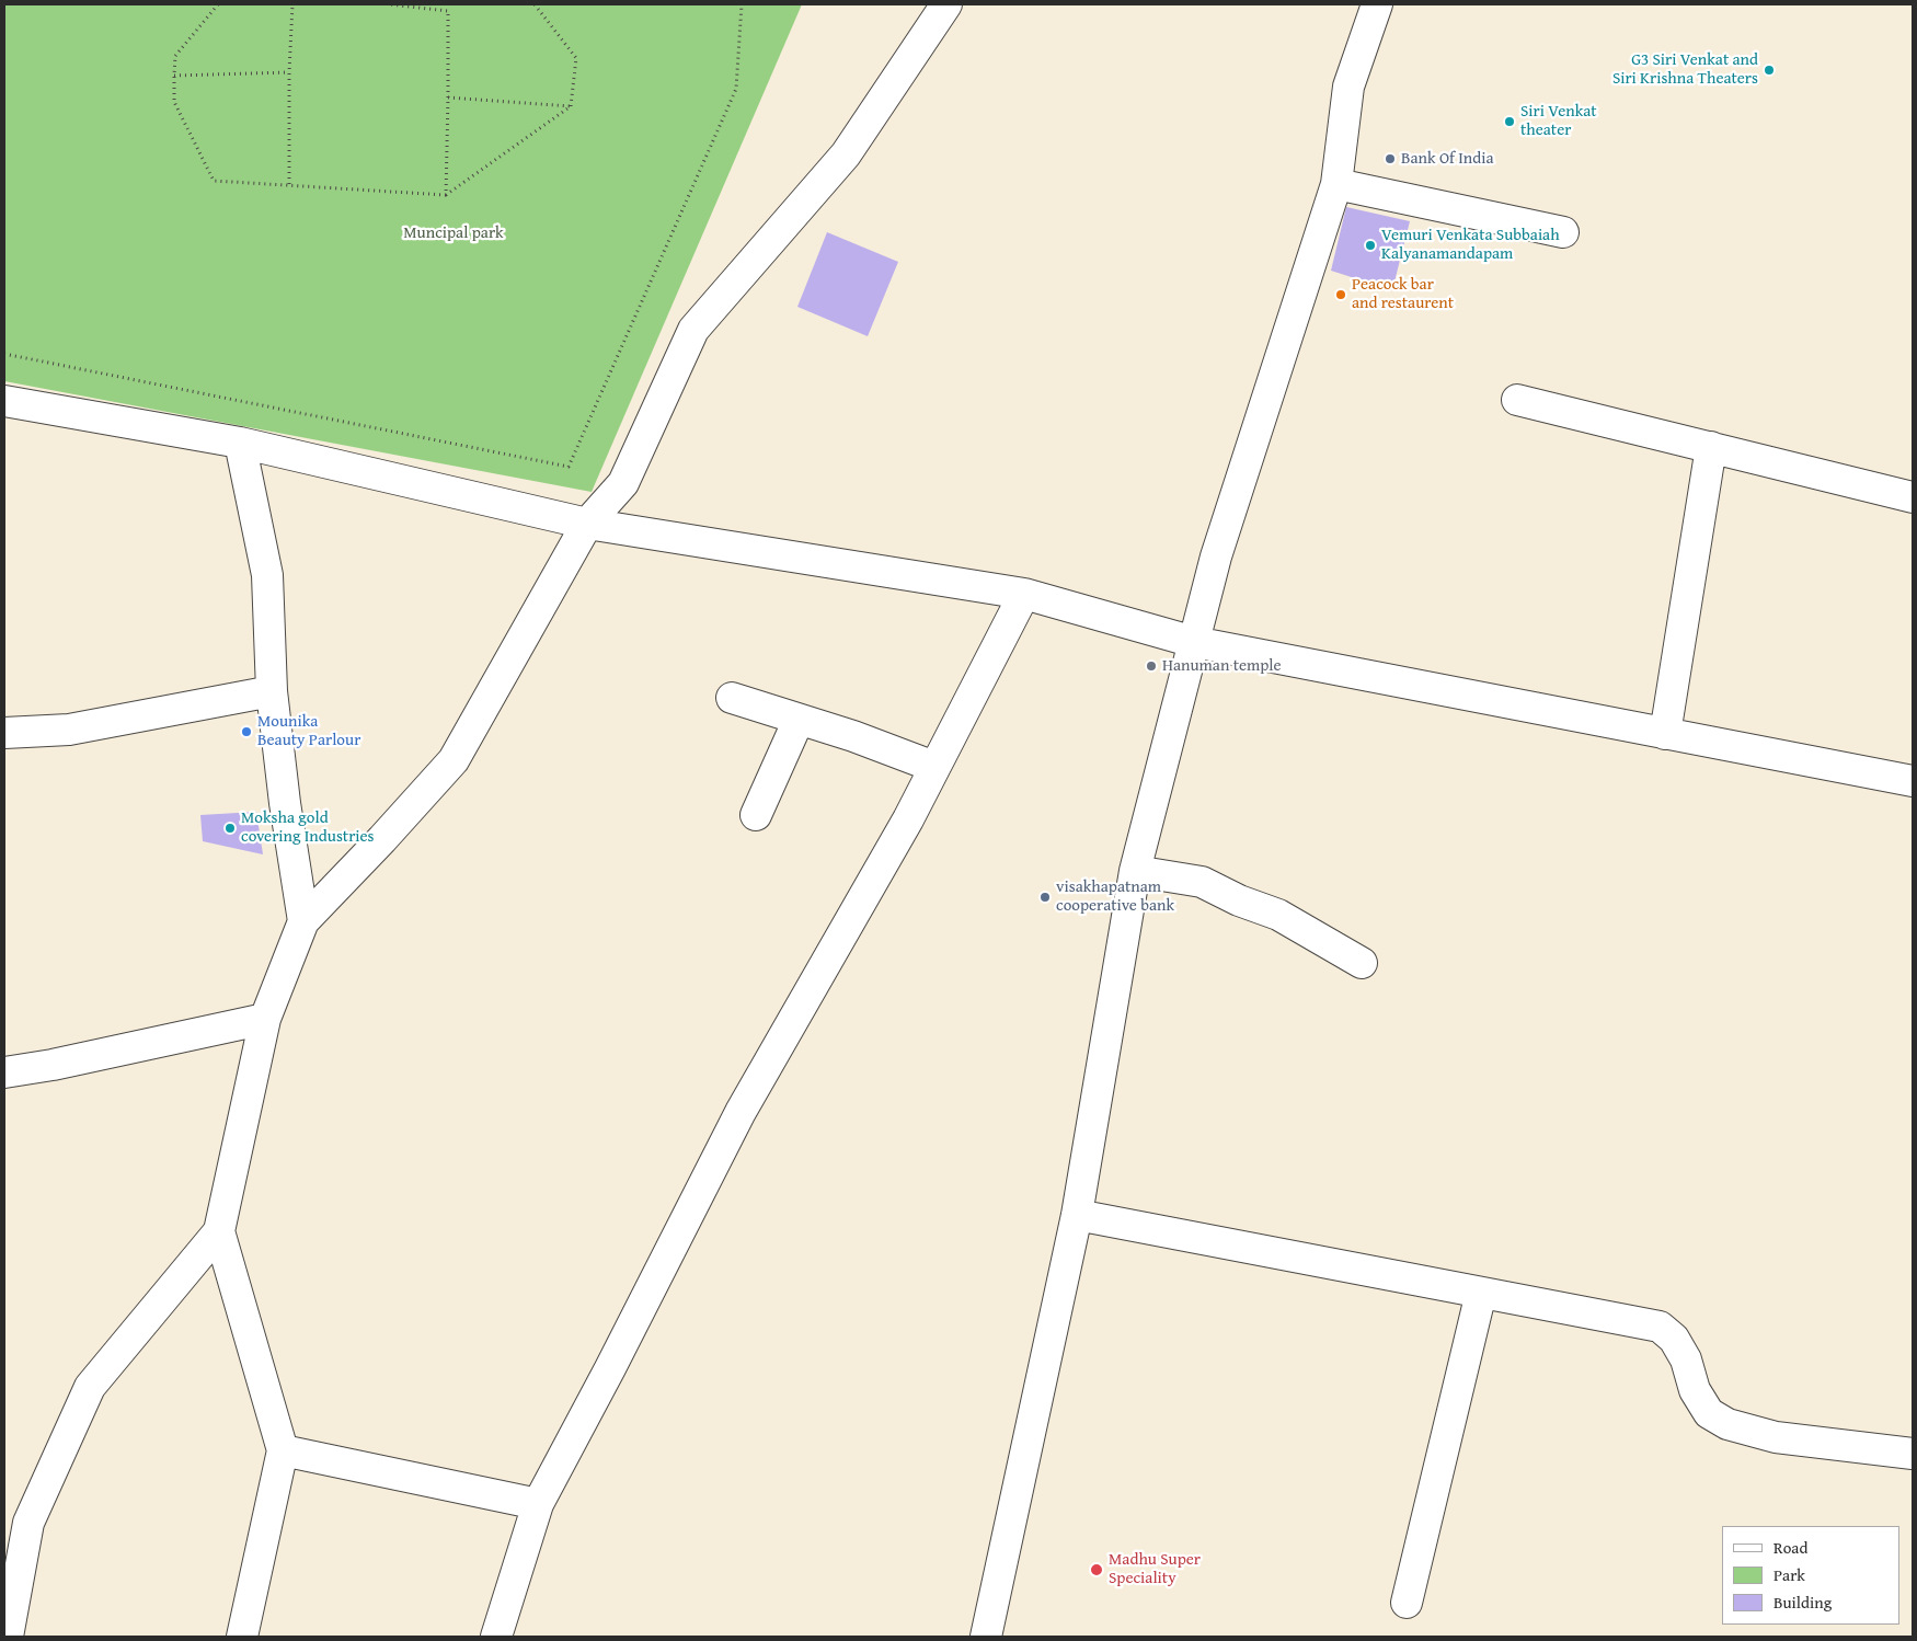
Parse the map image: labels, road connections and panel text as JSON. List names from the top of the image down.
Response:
{
  "parks": ["Muncipal park"],
  "places": [
    "G3 Siri Venkat and Siri Krishna Theaters",
    "Siri Venkat theater",
    "Bank Of India",
    "Vemuri Venkata Subbaiah Kalyanamandapam",
    "Peacock bar and restaurent",
    "Hanuman temple",
    "Mounika Beauty Parlour",
    "Moksha gold covering Industries",
    "visakhapatnam cooperative bank",
    "Madhu Super Speciality"
  ],
  "legend": ["Road", "Park", "Building"]
}
